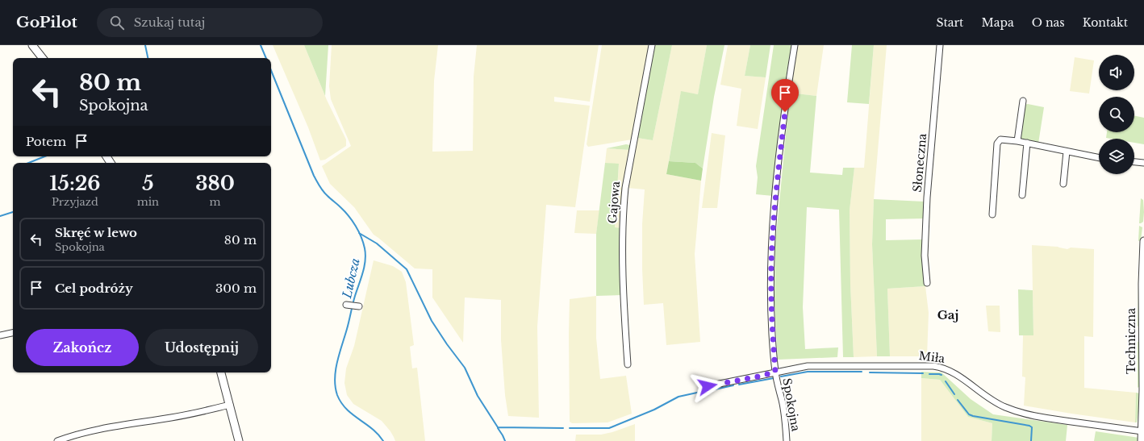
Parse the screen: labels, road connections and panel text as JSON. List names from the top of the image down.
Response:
{
  "streets": {
    "street": [
      "Słoneczna",
      "Gajowa",
      "Techniczna",
      "Miła",
      "Spokojna"
    ]
  },
  "crossings": [
    ["Techniczna", "Miła"],
    ["Miła", "Spokojna"]
  ],
  "districts": ["Gaj"],
  "water": ["Lubcza"],
  "page": {
    "header": "GoPilot",
    "search": "Szukaj tutaj",
    "nav": [
      "Start",
      "Mapa",
      "O nas",
      "Kontakt"
    ],
    "turn": ["80 m", "Spokojna"],
    "then": "Potem",
    "eta": [
      "15:26",
      "Przyjazd",
      "5",
      "min",
      "380",
      "m"
    ],
    "list": [
      {
        "name": "Skręć w lewo",
        "note": "Spokojna",
        "value": "80 m"
      },
      {
        "name": "Cel podróży",
        "value": "300 m"
      }
    ],
    "buttons": ["Zakończ", "Udostępnij"]
  }
}
